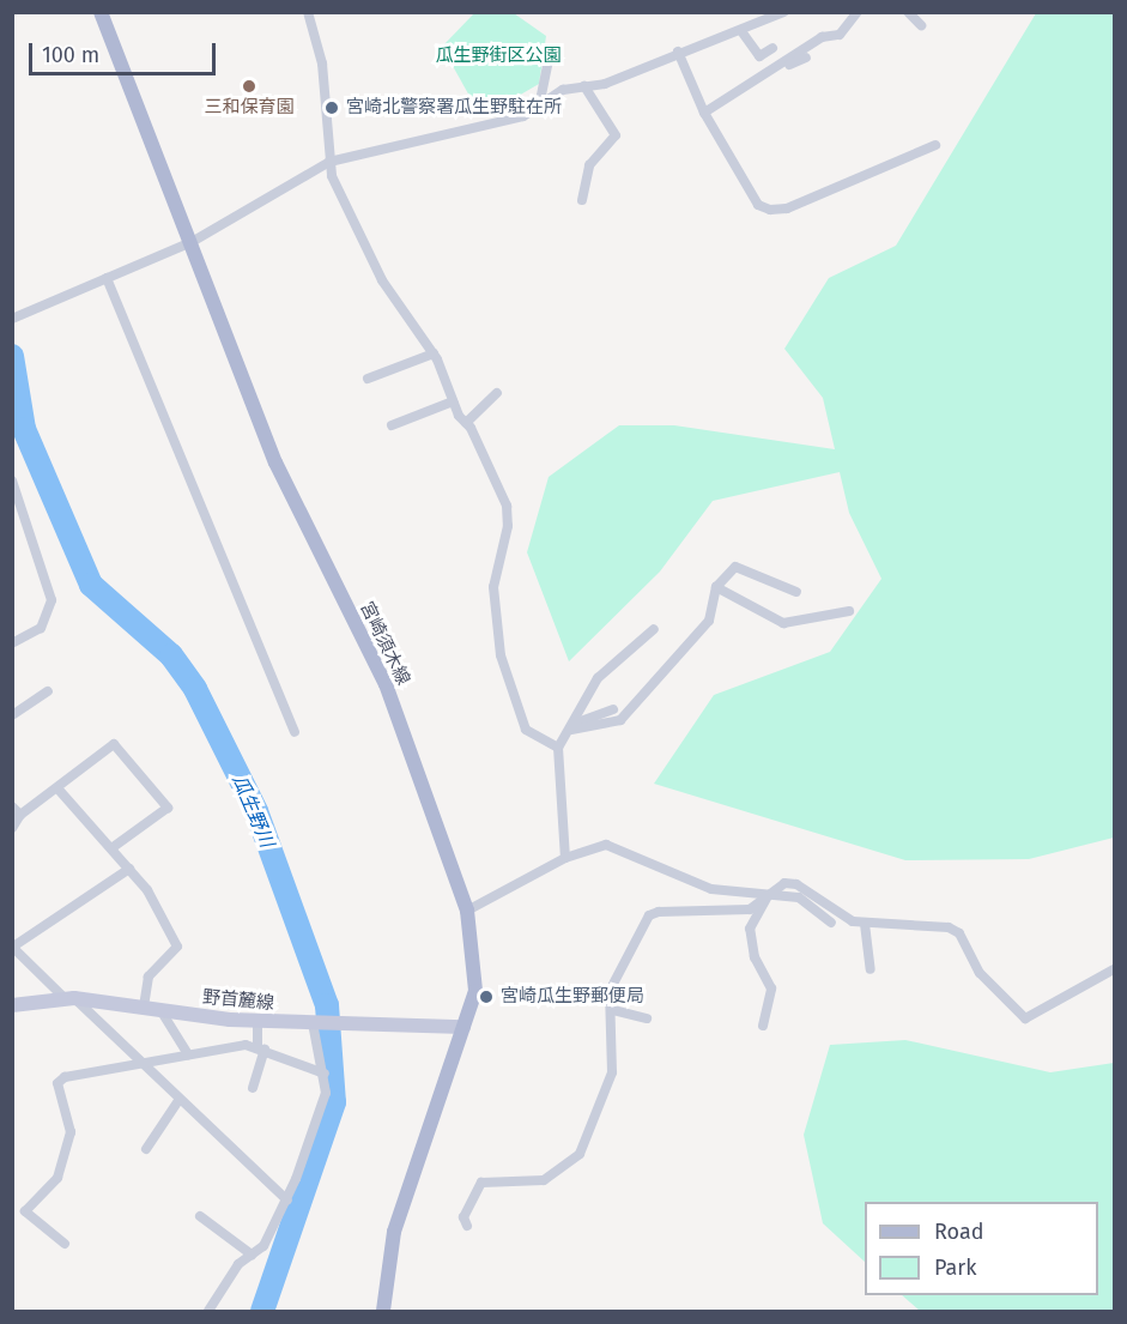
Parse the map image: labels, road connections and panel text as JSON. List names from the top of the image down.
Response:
{
  "streets": {
    "main road": ["宮崎須木線", "野首麓線"]
  },
  "crossings": [
    ["宮崎須木線", "野首麓線"]
  ],
  "water": ["瓜生野川"],
  "parks": ["瓜生野街区公園"],
  "places": ["三和保育園", "宮崎北警察署瓜生野駐在所", "宮崎瓜生野郵便局"],
  "legend": ["Road", "Park"],
  "scale_bar": "100 m"
}
